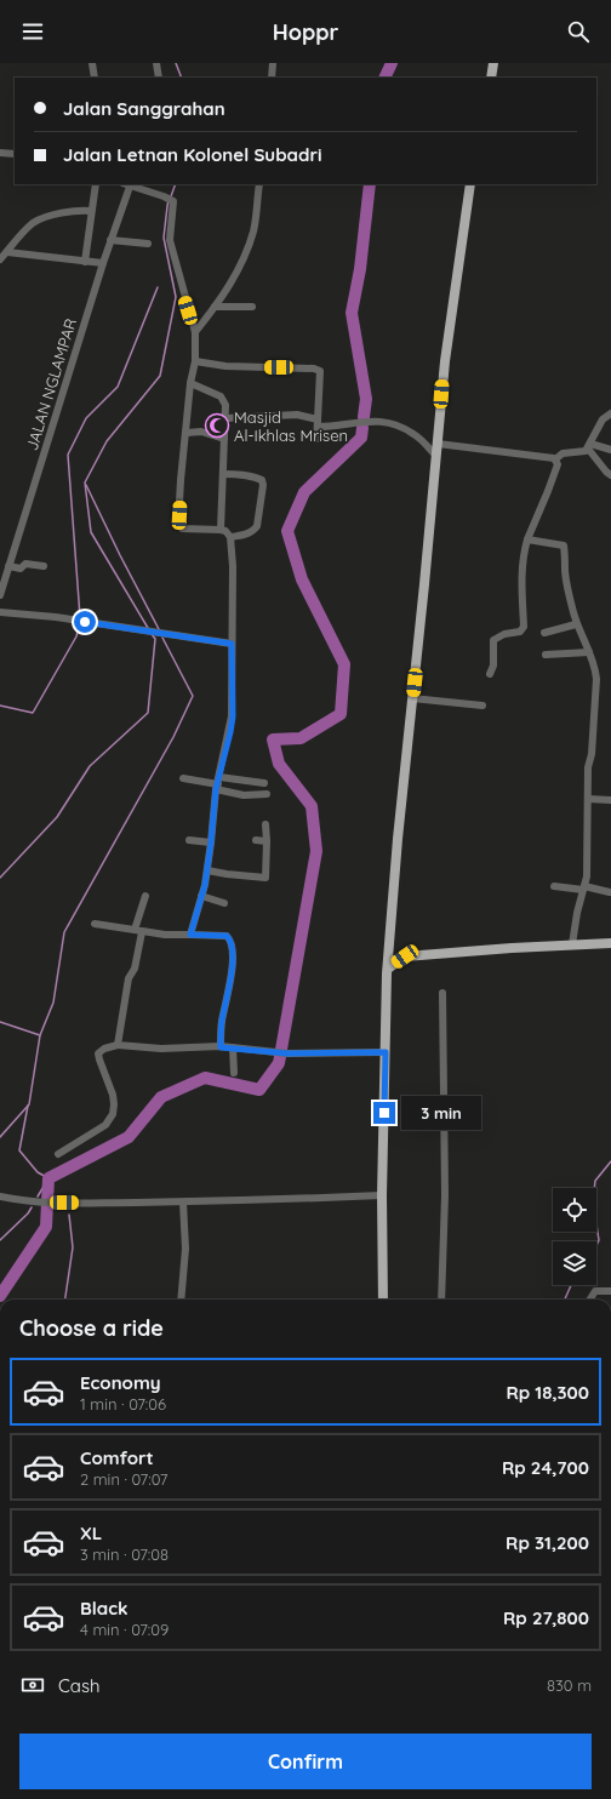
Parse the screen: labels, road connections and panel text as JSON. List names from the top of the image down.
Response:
{
  "streets": {
    "street": ["JALAN NGLAMPAR"]
  },
  "places": {
    "mosque": ["Masjid Al-Ikhlas Mrisen"]
  },
  "page": {
    "header": "Hoppr",
    "banner": ["Jalan Sanggrahan", "Jalan Letnan Kolonel Subadri"],
    "bubble": "3 min",
    "heading": "Choose a ride",
    "list": [
      {
        "name": "Economy",
        "note": "1 min · 07:06",
        "value": "Rp 18,300"
      },
      {
        "name": "Comfort",
        "note": "2 min · 07:07",
        "value": "Rp 24,700"
      },
      {
        "name": "XL",
        "note": "3 min · 07:08",
        "value": "Rp 31,200"
      },
      {
        "name": "Black",
        "note": "4 min · 07:09",
        "value": "Rp 27,800"
      }
    ],
    "pay": ["Cash", "830 m"],
    "buttons": "Confirm"
  }
}
